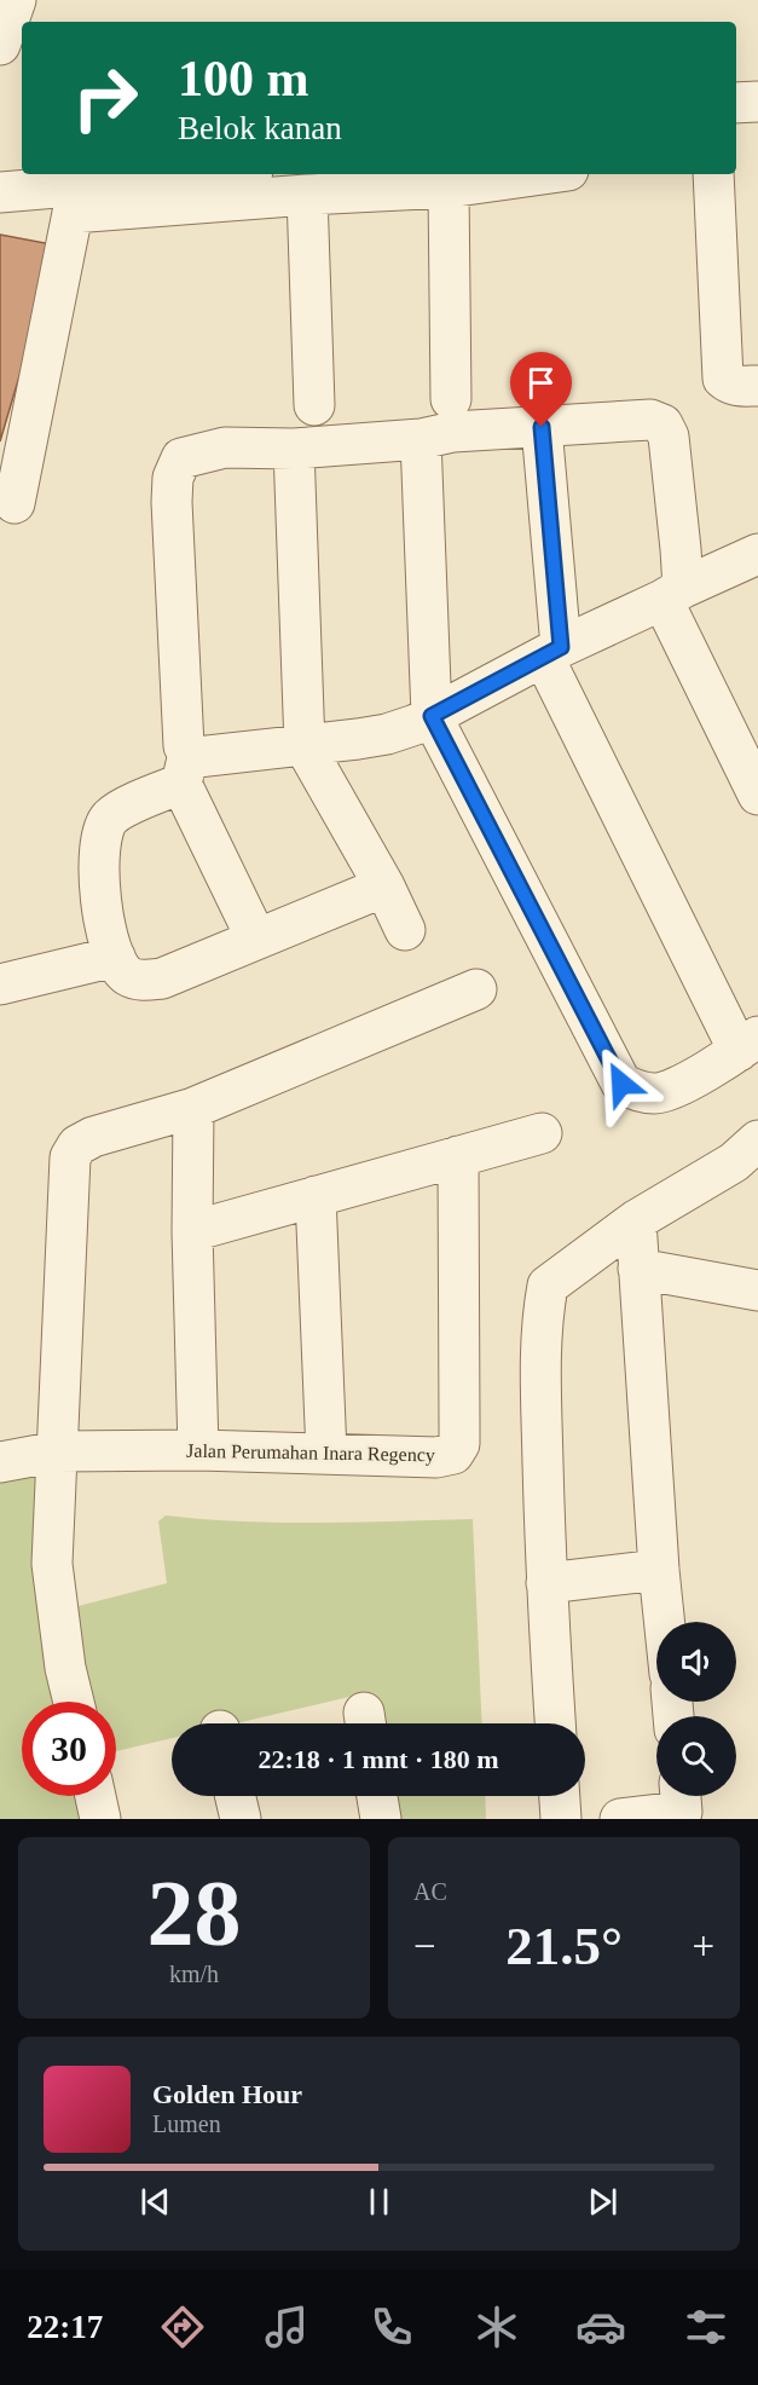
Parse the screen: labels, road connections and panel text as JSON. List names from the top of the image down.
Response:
{
  "streets": {
    "street": ["Jalan Perumahan Inara Regency"]
  },
  "page": {
    "turn": ["100 m", "Belok kanan"],
    "limit": "30",
    "trip": "22:18 · 1 mnt · 180 m",
    "tile": [
      ["28", "km/h"],
      "AC"
    ],
    "heat": ["−", "21.5°", "+"],
    "song": ["Golden Hour", "Lumen"],
    "tabs": "22:17"
  }
}
